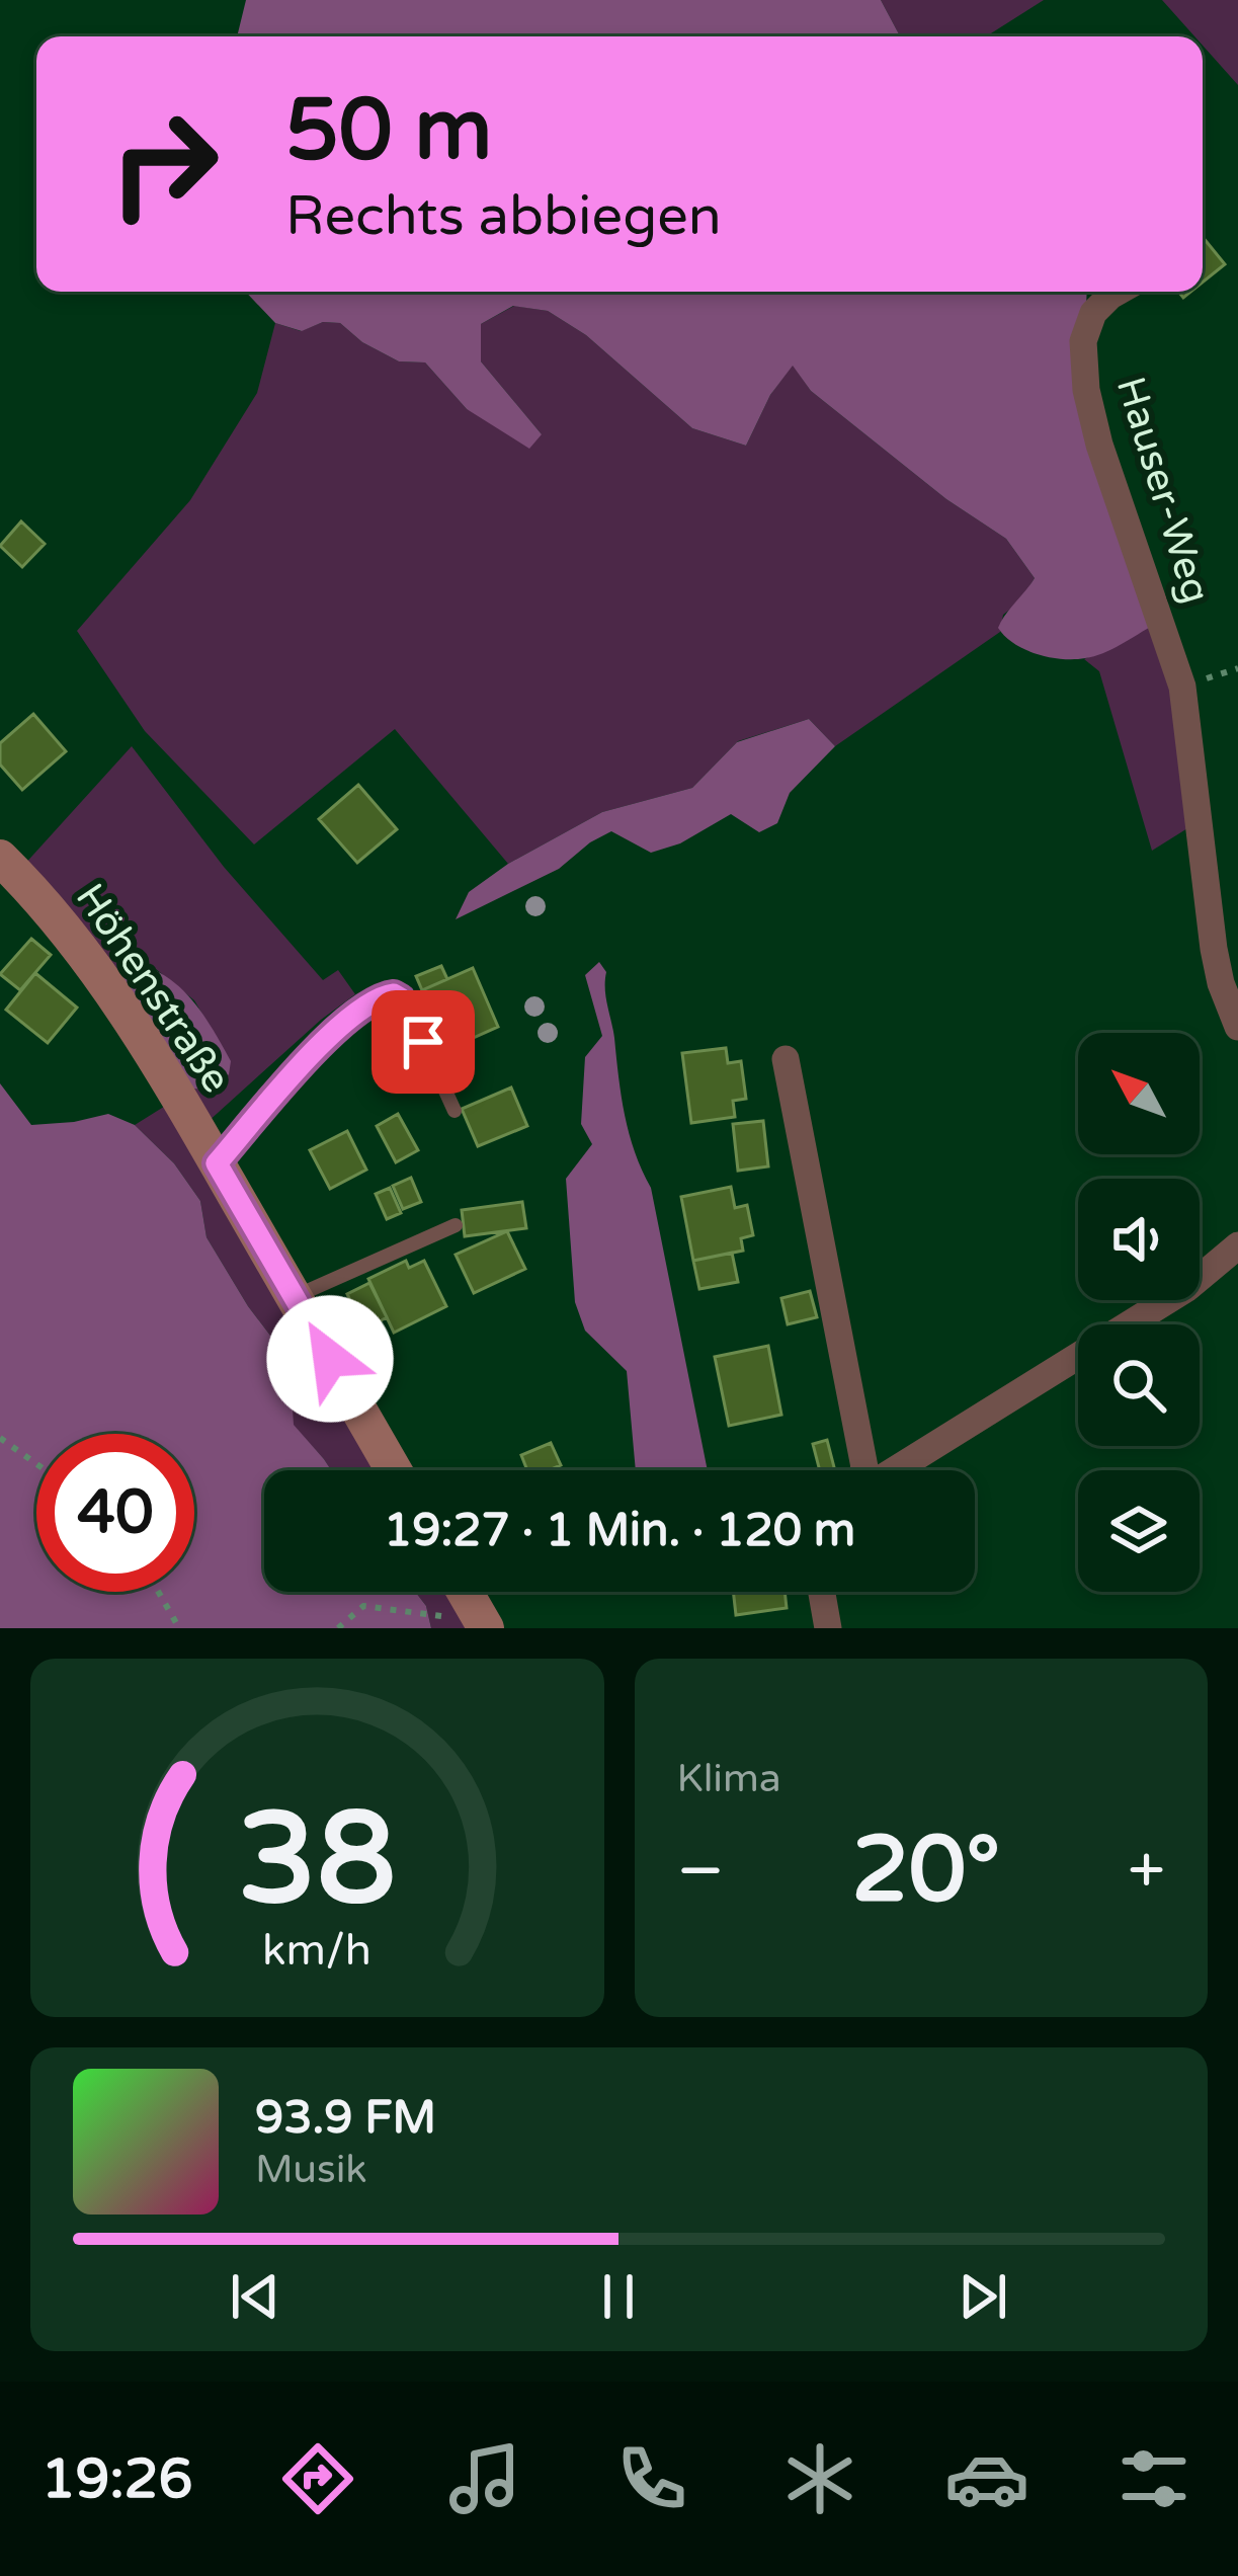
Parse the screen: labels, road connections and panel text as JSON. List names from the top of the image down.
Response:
{
  "streets": {
    "street": ["Hauser-Weg", "Höhenstraße"]
  },
  "north": "top left",
  "page": {
    "turn": ["50 m", "Rechts abbiegen"],
    "limit": "40",
    "trip": "19:27 · 1 Min. · 120 m",
    "tile": "Klima",
    "heat": ["−", "20°", "+"],
    "song": ["93.9 FM", "Musik"],
    "tabs": "19:26",
    "gauge": ["38", "km/h"]
  }
}
